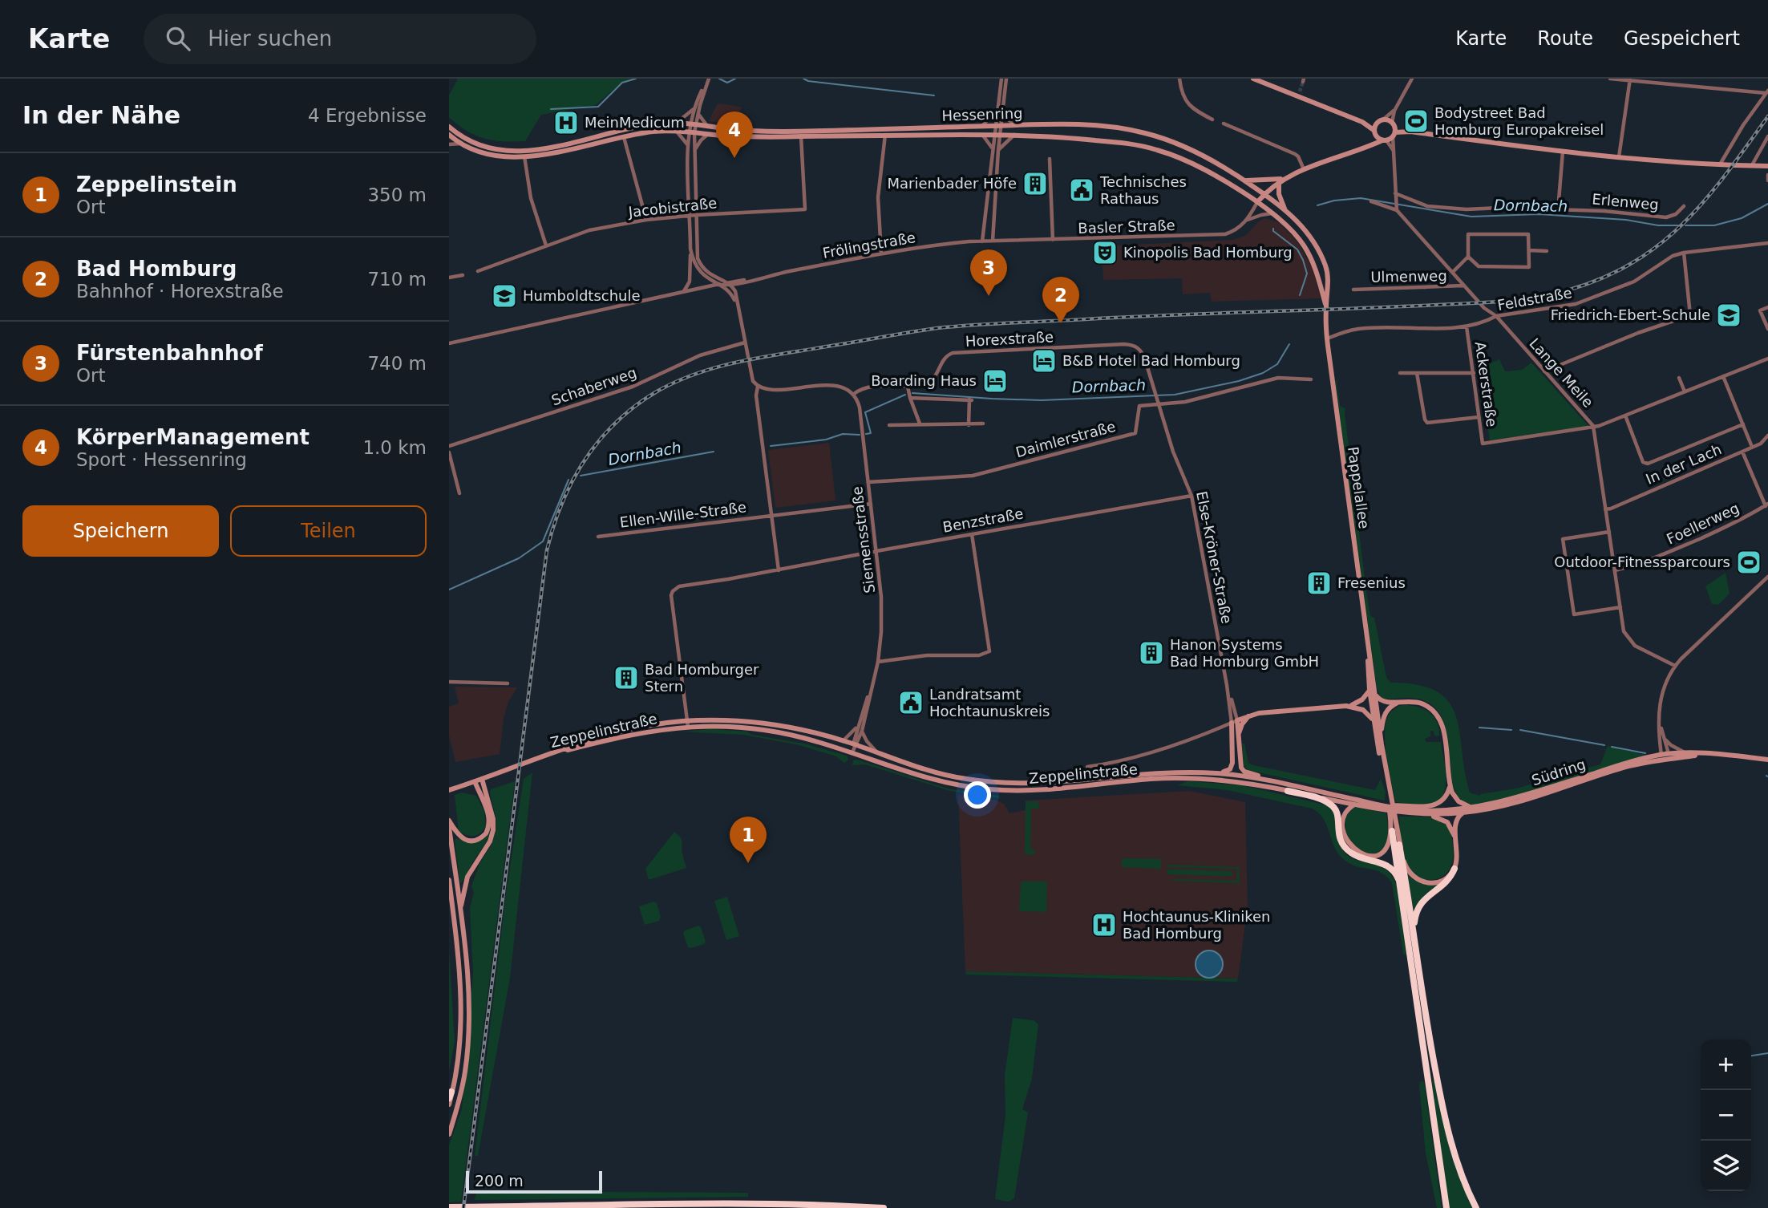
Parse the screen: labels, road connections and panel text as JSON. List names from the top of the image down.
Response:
{
  "streets": {
    "street": [
      "Hessenring",
      "Erlenweg",
      "Jacobistraße",
      "Basler Straße",
      "Frölingstraße",
      "Ulmenweg",
      "Feldstraße",
      "Horexstraße",
      "Lange Meile",
      "Ackerstraße",
      "Schaberweg",
      "Daimlerstraße",
      "In der Lach",
      "Pappelallee",
      "Ellen-Wille-Straße",
      "Benzstraße",
      "Foellerweg",
      "Siemensstraße",
      "Else-Kröner-Straße",
      "Zeppelinstraße",
      "Südring"
    ]
  },
  "crossings": [
    ["Hessenring", "Jacobistraße"],
    ["Hessenring", "Basler Straße"],
    ["Hessenring", "Pappelallee"],
    ["Basler Straße", "Frölingstraße"],
    ["Ulmenweg", "Lange Meile"],
    ["Feldstraße", "Lange Meile"],
    ["Feldstraße", "Ackerstraße"],
    ["Feldstraße", "Pappelallee"],
    ["Horexstraße", "Daimlerstraße"],
    ["Horexstraße", "Siemensstraße"],
    ["Horexstraße", "Else-Kröner-Straße"],
    ["Lange Meile", "Ackerstraße"],
    ["Lange Meile", "In der Lach"],
    ["Lange Meile", "Foellerweg"],
    ["Daimlerstraße", "Siemensstraße"],
    ["Daimlerstraße", "Else-Kröner-Straße"],
    ["Ellen-Wille-Straße", "Siemensstraße"],
    ["Benzstraße", "Siemensstraße"],
    ["Benzstraße", "Else-Kröner-Straße"],
    ["Benzstraße", "Zeppelinstraße"],
    ["Siemensstraße", "Zeppelinstraße"],
    ["Zeppelinstraße", "Südring"]
  ],
  "water": ["Dornbach"],
  "places": {
    "sports": ["Bodystreet Bad Homburg Europakreisel", "Outdoor-Fitnessparcours"],
    "hospital": ["MeinMedicum", "Hochtaunus-Kliniken Bad Homburg"],
    "building": [
      "Marienbader Höfe",
      "Fresenius",
      "Hanon Systems Bad Homburg GmbH",
      "Bad Homburger Stern"
    ],
    "public building": ["Technisches Rathaus", "Landratsamt Hochtaunuskreis"],
    "theatre": ["Kinopolis Bad Homburg"],
    "school or university": ["Humboldtschule", "Friedrich-Ebert-Schule"],
    "hotel": ["B&B Hotel Bad Homburg", "Boarding Haus"]
  },
  "scale_bar": "200 m",
  "page": {
    "header": "Karte",
    "search": "Hier suchen",
    "nav": ["Karte", "Route", "Gespeichert"],
    "heading": ["In der Nähe", "4 Ergebnisse"],
    "pins": [
      "4",
      "3",
      "2",
      "1"
    ],
    "list": [
      {
        "mark": "1",
        "name": "Zeppelinstein",
        "note": "Ort",
        "value": "350 m"
      },
      {
        "mark": "2",
        "name": "Bad Homburg",
        "note": "Bahnhof · Horexstraße",
        "value": "710 m"
      },
      {
        "mark": "3",
        "name": "Fürstenbahnhof",
        "note": "Ort",
        "value": "740 m"
      },
      {
        "mark": "4",
        "name": "KörperManagement",
        "note": "Sport · Hessenring",
        "value": "1.0 km"
      }
    ],
    "buttons": ["Speichern", "Teilen"],
    "map_buttons": ["+", "−"],
    "scale": "200 m"
  }
}
